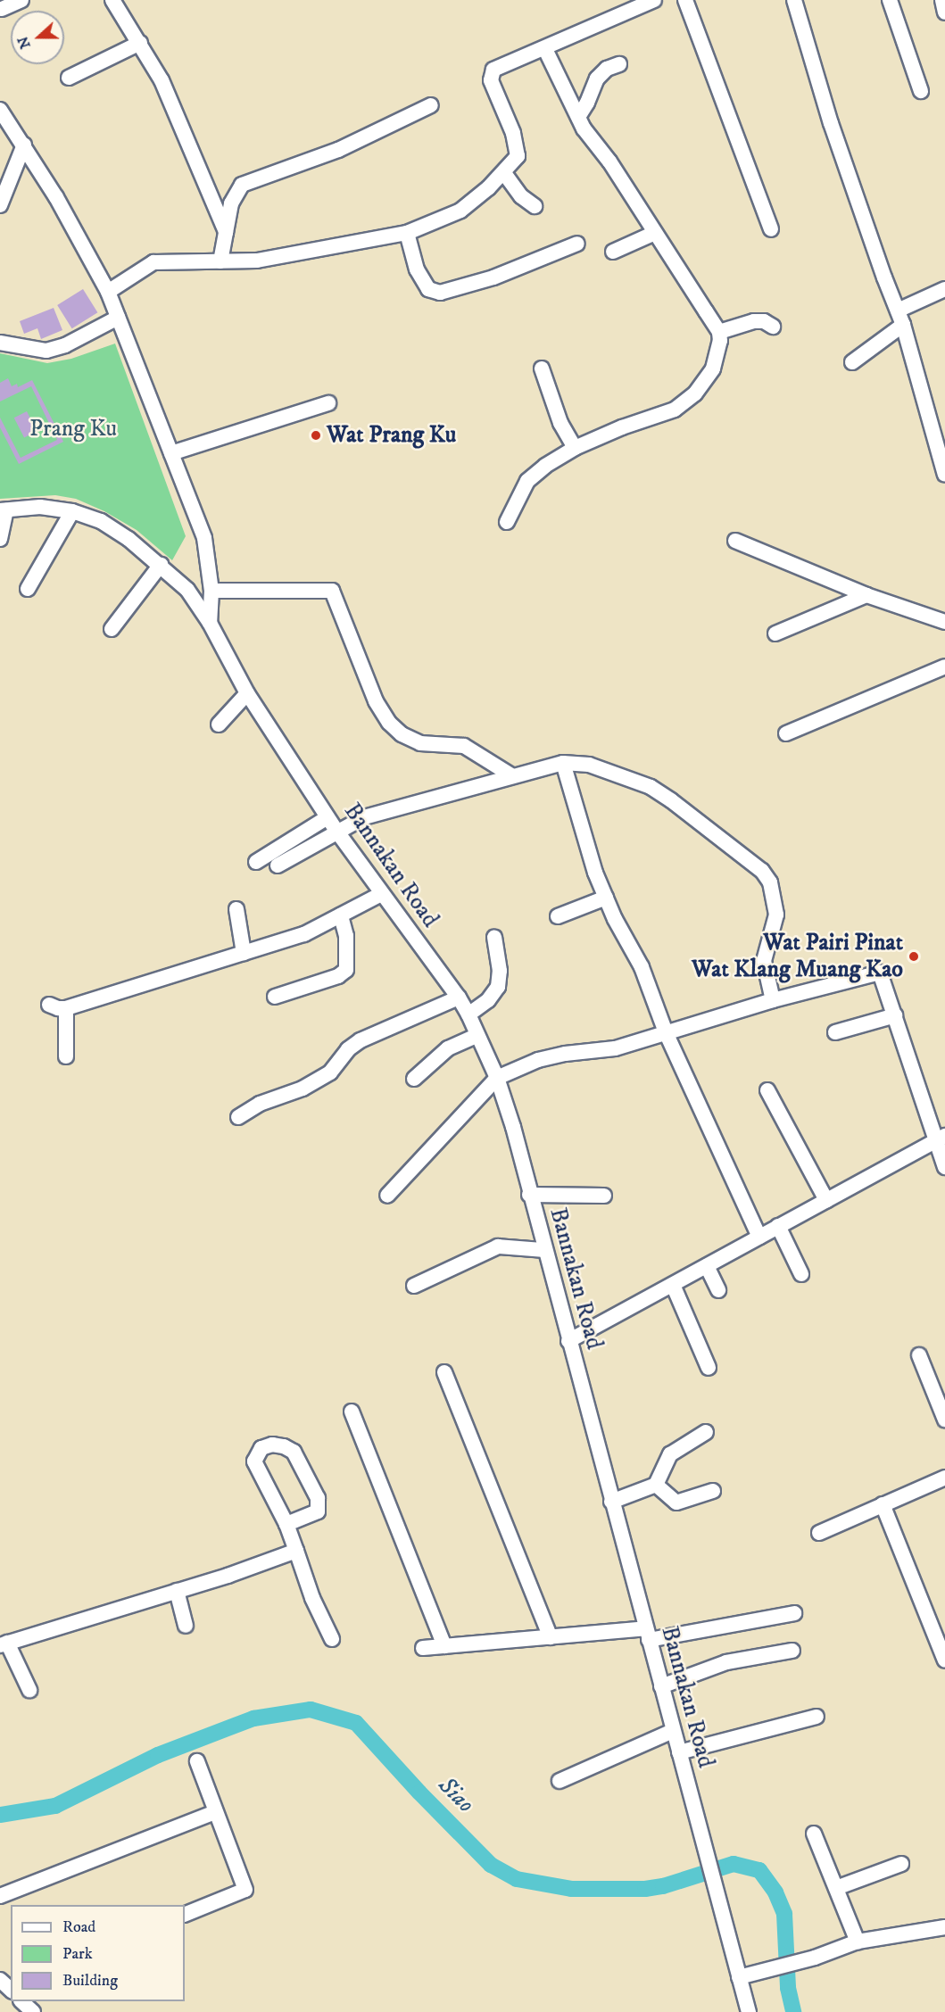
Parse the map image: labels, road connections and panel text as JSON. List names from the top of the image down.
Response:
{
  "streets": {
    "street": ["Bannakan Road"]
  },
  "water": ["Siao"],
  "parks": ["Prang Ku"],
  "places": ["Wat Prang Ku", "Wat Pairi Pinat Wat Klang Muang Kao"],
  "legend": ["Road", "Park", "Building"],
  "north": "left"
}
